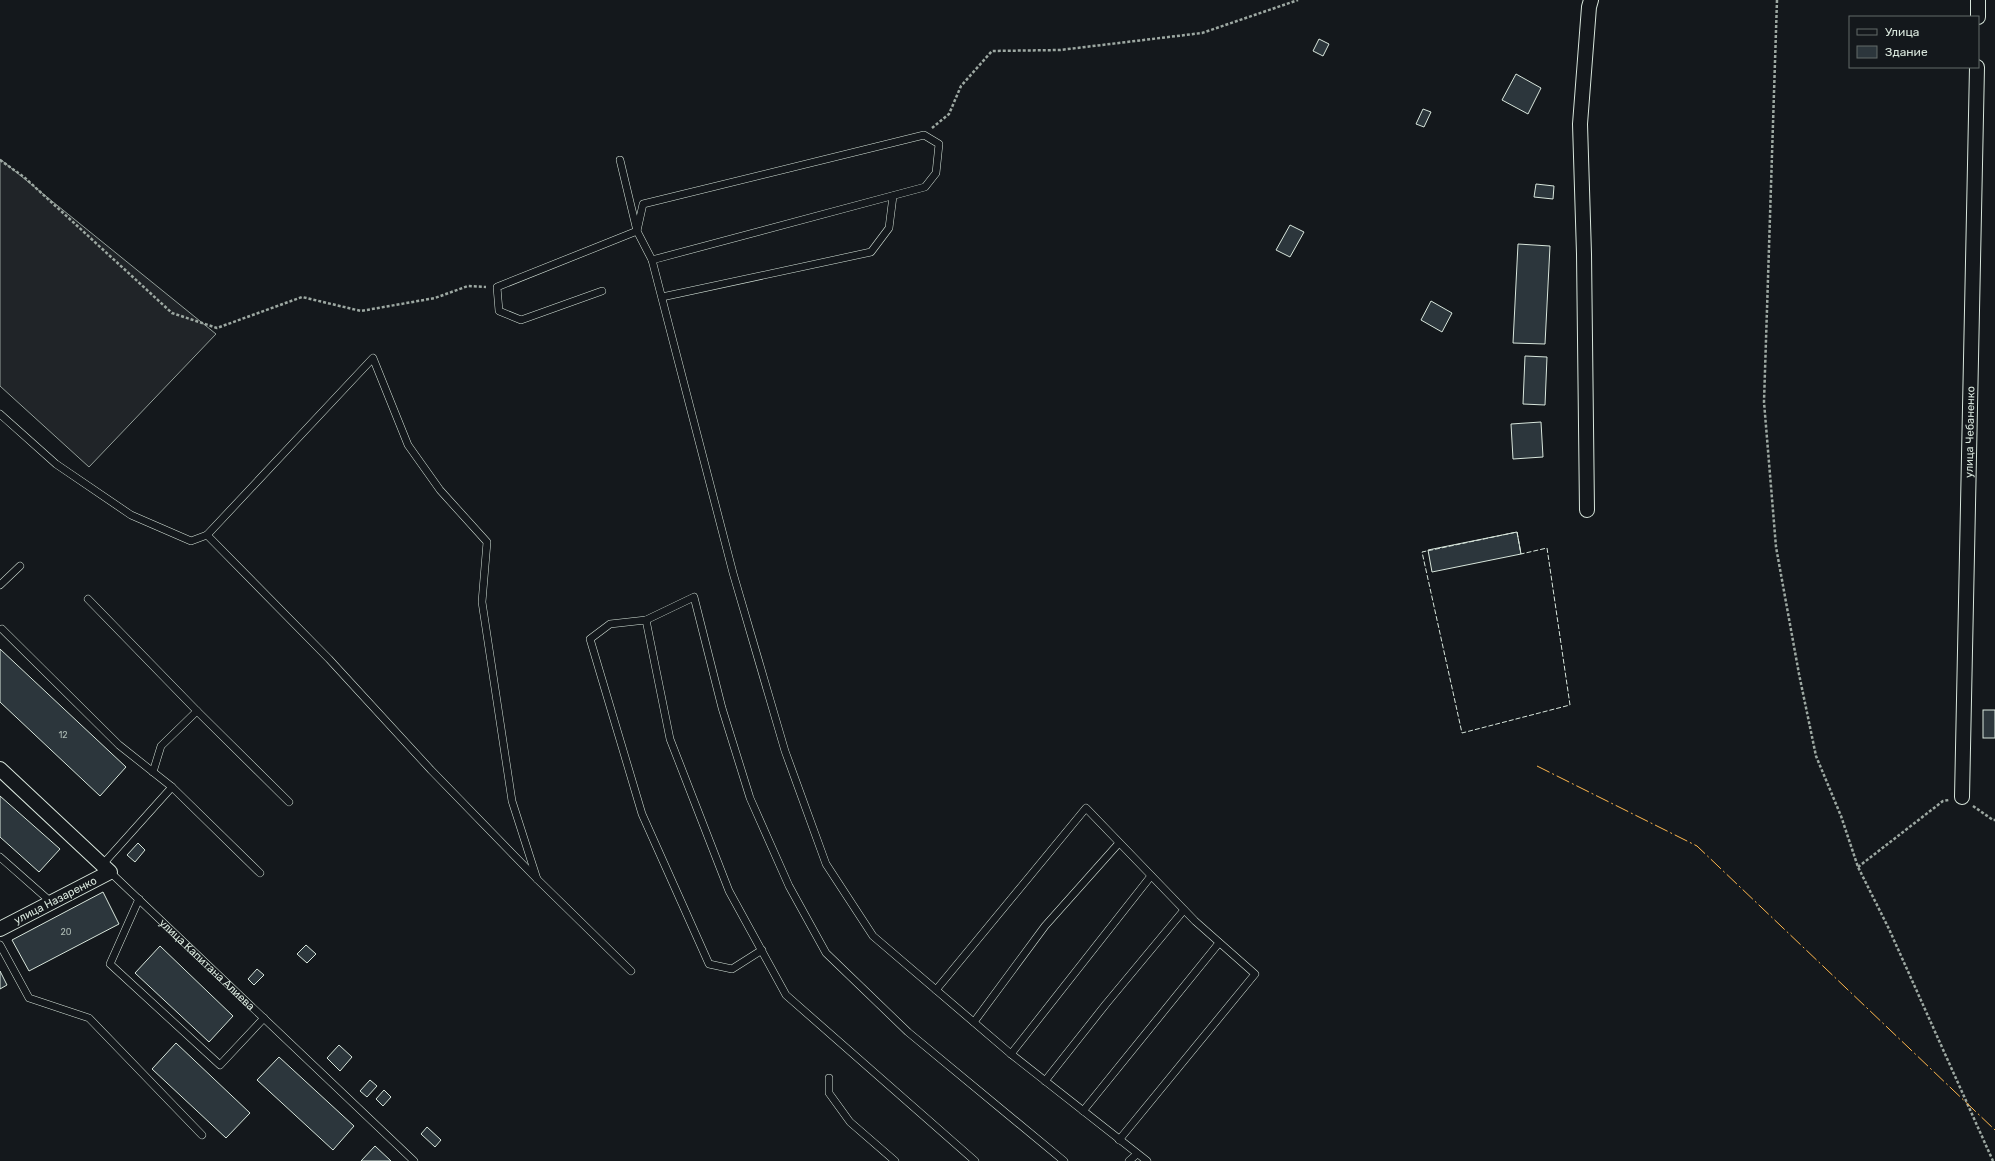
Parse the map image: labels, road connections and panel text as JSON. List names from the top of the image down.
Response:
{
  "streets": {
    "street": ["улица Чебаненко", "улица Назаренко", "улица Капитана Алиева"]
  },
  "crossings": [
    ["улица Назаренко", "улица Капитана Алиева"]
  ],
  "house_numbers": ["12", "20"],
  "legend": ["Улица", "Здание"]
}
